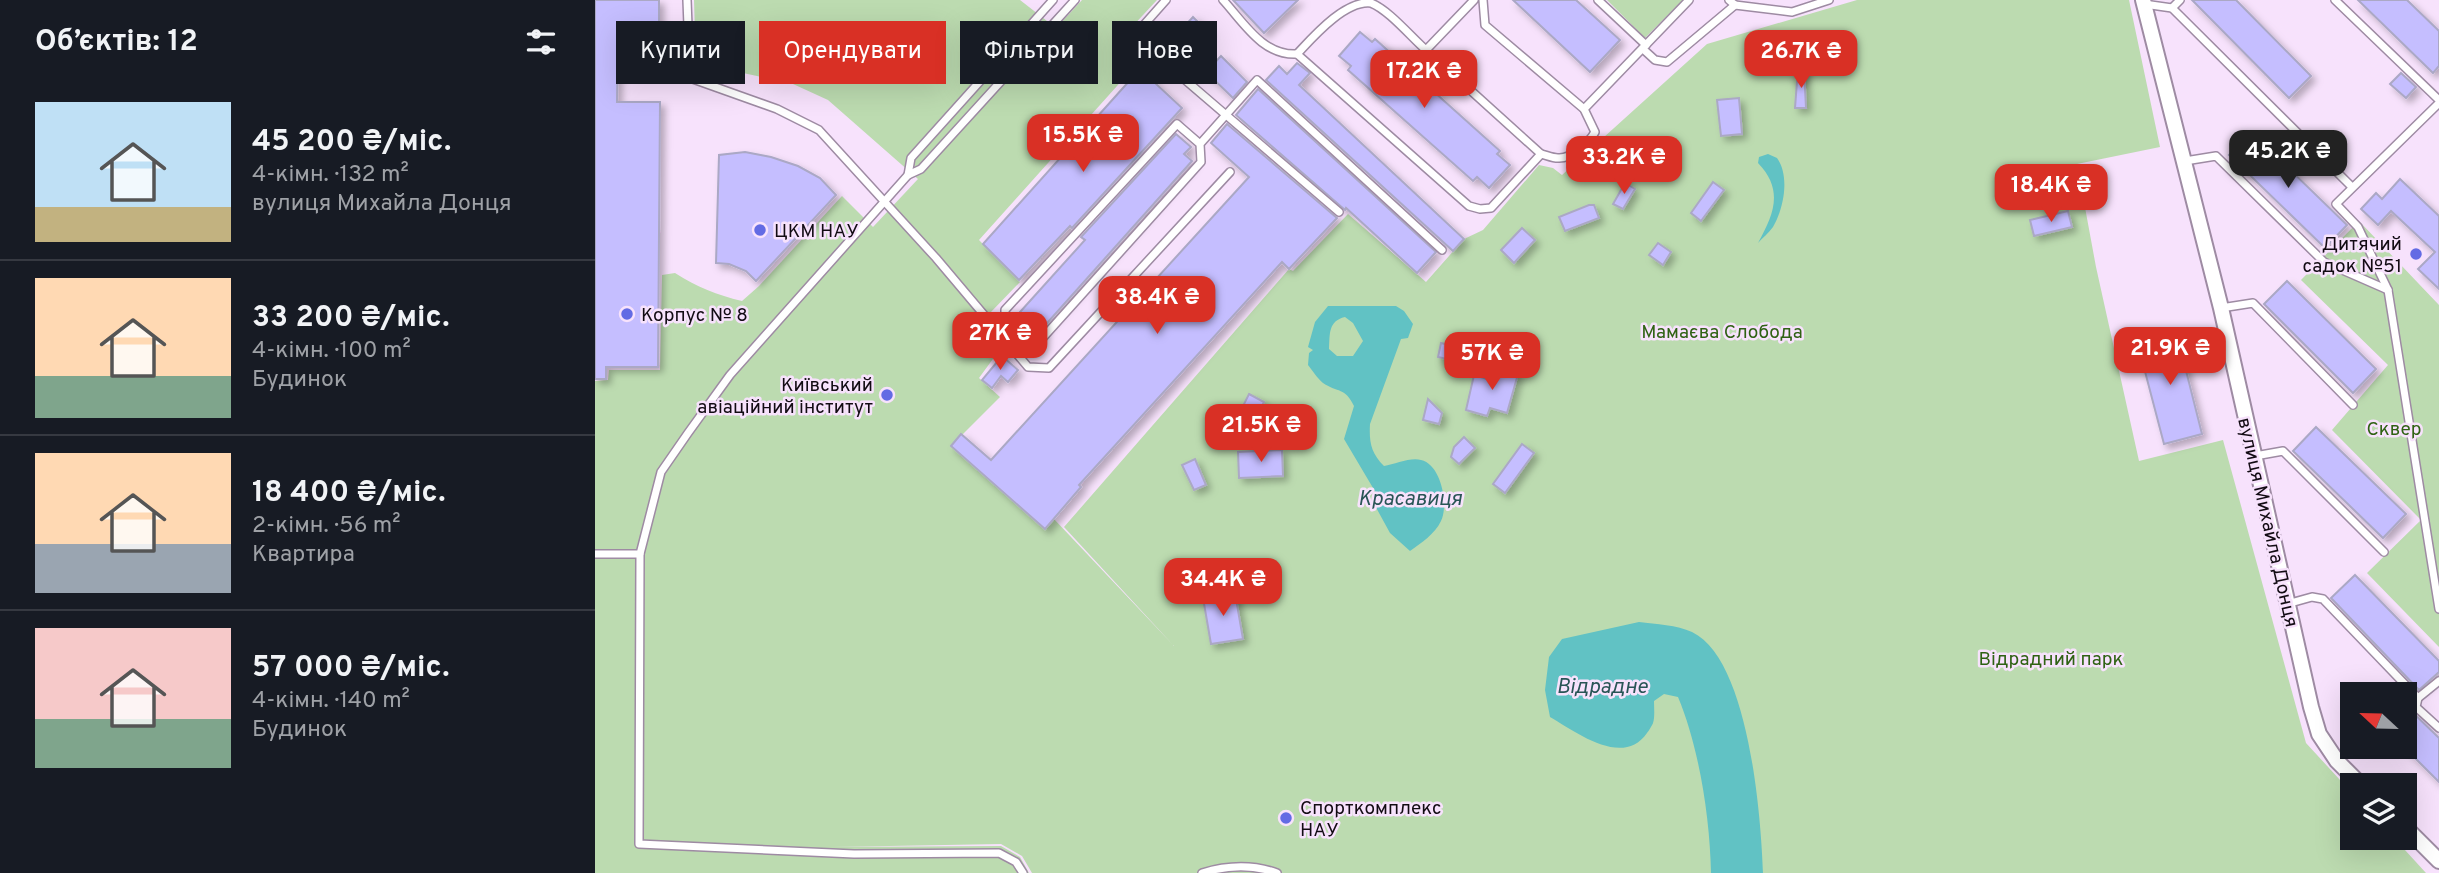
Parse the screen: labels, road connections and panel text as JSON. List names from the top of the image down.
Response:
{
  "streets": {
    "street": ["вулиця Михайла Донця"]
  },
  "water": ["Красавиця", "Відрадне"],
  "parks": ["Мамаєва Слобода", "Сквер", "Відрадний парк"],
  "places": [
    "ЦКМ НАУ",
    "Дитячий садок №51",
    "Корпус № 8",
    "Київський авіаційний інститут",
    "Спорткомплекс НАУ"
  ],
  "north": "left",
  "page": {
    "heading": "Об’єктів: 12",
    "chip": [
      "Купити",
      "Орендувати",
      "Фільтри",
      "Нове"
    ],
    "price": [
      "26.7K ₴",
      "17.2K ₴",
      "15.5K ₴",
      "45.2K ₴",
      "33.2K ₴",
      "18.4K ₴",
      "38.4K ₴",
      "27K ₴",
      "21.9K ₴",
      "57K ₴",
      "21.5K ₴",
      "34.4K ₴"
    ],
    "list": [
      {
        "name": "45 200 ₴/міс.",
        "note": "4-кімн. · 132 m² · вулиця Михайла Донця"
      },
      {
        "name": "33 200 ₴/міс.",
        "note": "4-кімн. · 100 m² · Будинок"
      },
      {
        "name": "18 400 ₴/міс.",
        "note": "2-кімн. · 56 m² · Квартира"
      },
      {
        "name": "57 000 ₴/міс.",
        "note": "4-кімн. · 140 m² · Будинок"
      }
    ]
  }
}
